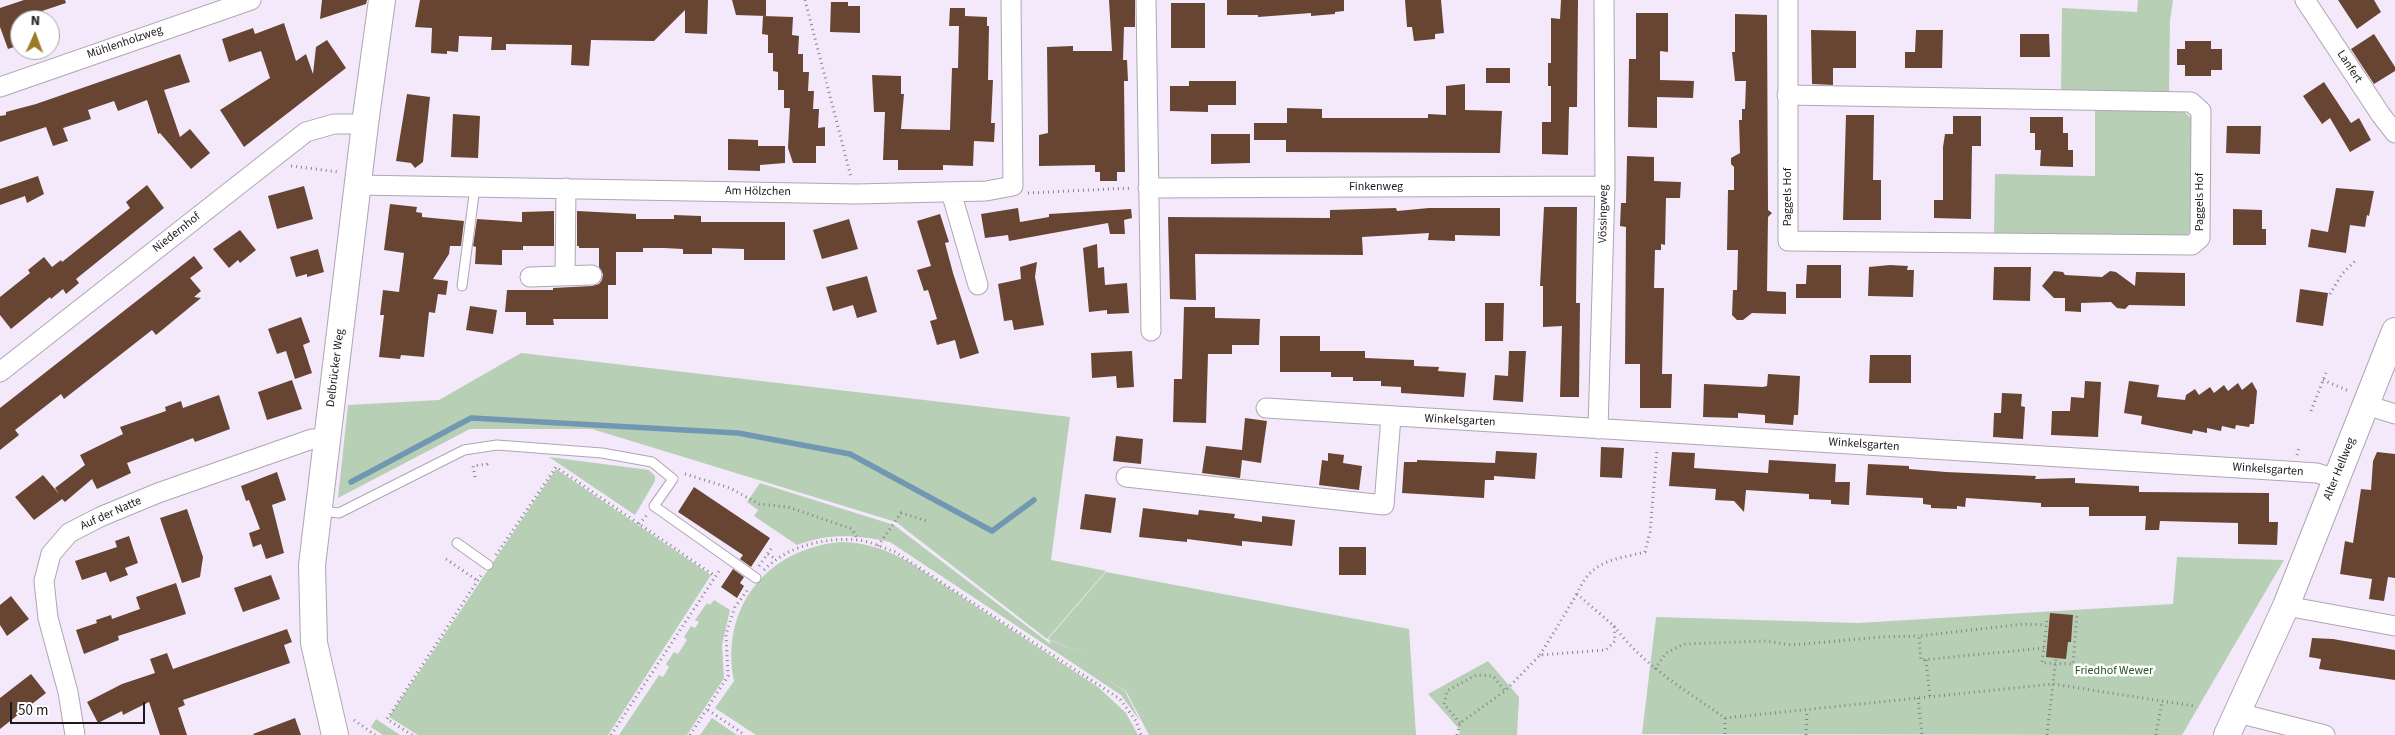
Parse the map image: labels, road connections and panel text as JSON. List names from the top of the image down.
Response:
{
  "streets": {
    "street": [
      "Mühlenholzweg",
      "Lanfert",
      "Finkenweg",
      "Am Hölzchen",
      "Paggels Hof",
      "Vössingweg",
      "Niedernhof",
      "Delbrücker Weg",
      "Winkelsgarten",
      "Alter Hellweg",
      "Auf der Natte"
    ]
  },
  "crossings": [
    ["Finkenweg", "Vössingweg"],
    ["Am Hölzchen", "Delbrücker Weg"],
    ["Vössingweg", "Winkelsgarten"],
    ["Niedernhof", "Delbrücker Weg"],
    ["Delbrücker Weg", "Auf der Natte"],
    ["Winkelsgarten", "Alter Hellweg"]
  ],
  "parks": ["Friedhof Wewer"],
  "scale_bar": "50 m",
  "north": "top"
}
